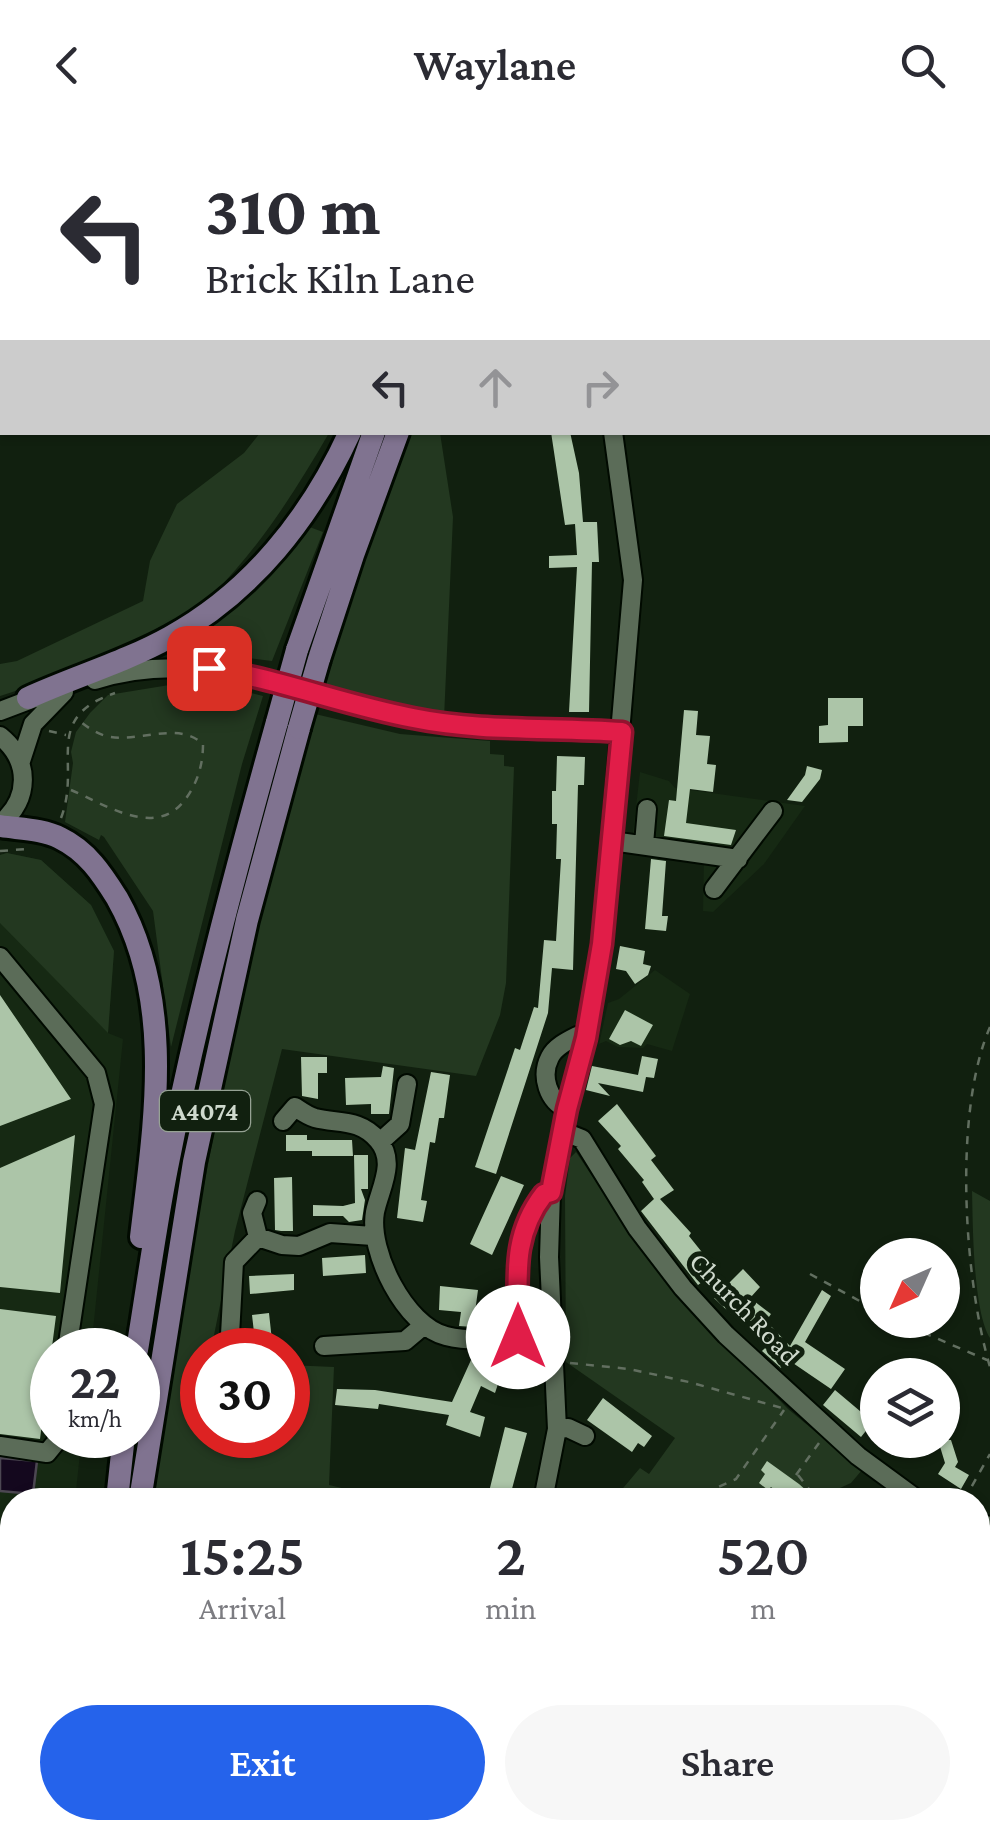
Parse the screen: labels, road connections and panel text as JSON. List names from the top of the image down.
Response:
{
  "streets": {
    "main road": ["A4074"],
    "street": ["Church Road"]
  },
  "north": "bottom left",
  "page": {
    "header": "Waylane",
    "turn": ["310 m", "Brick Kiln Lane"],
    "speed": "22 km/h",
    "limit": "30",
    "eta": [
      "15:25",
      "Arrival",
      "2",
      "min",
      "520",
      "m"
    ],
    "buttons": ["Exit", "Share"]
  }
}
